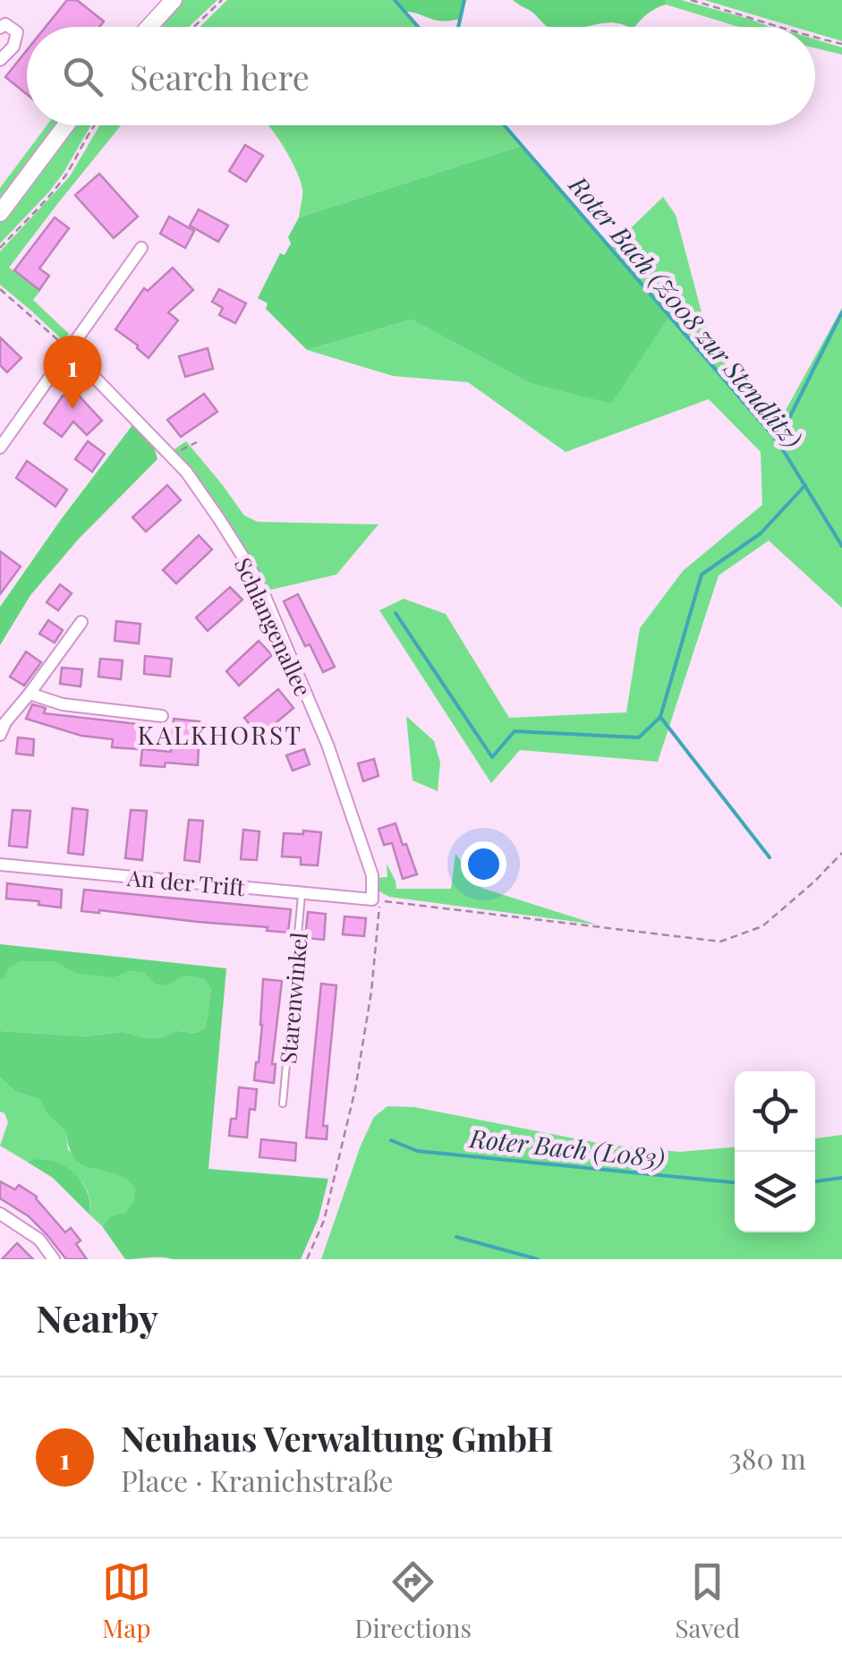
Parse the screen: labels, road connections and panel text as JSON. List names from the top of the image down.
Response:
{
  "streets": {
    "street": ["Schlangenallee", "An der Trift"],
    "lane": ["Starenwinkel"]
  },
  "crossings": [
    ["Schlangenallee", "An der Trift"],
    ["An der Trift", "Starenwinkel"]
  ],
  "districts": ["KALKHORST"],
  "water": ["Roter Bach (Z008 zur Stendlitz)", "Roter Bach (L083)"],
  "page": {
    "search": "Search here",
    "pins": "1",
    "heading": "Nearby",
    "list": [
      {
        "mark": "1",
        "name": "Neuhaus Verwaltung GmbH",
        "note": "Place · Kranichstraße",
        "value": "380 m"
      }
    ],
    "nav": ["Map", "Directions", "Saved"]
  }
}
